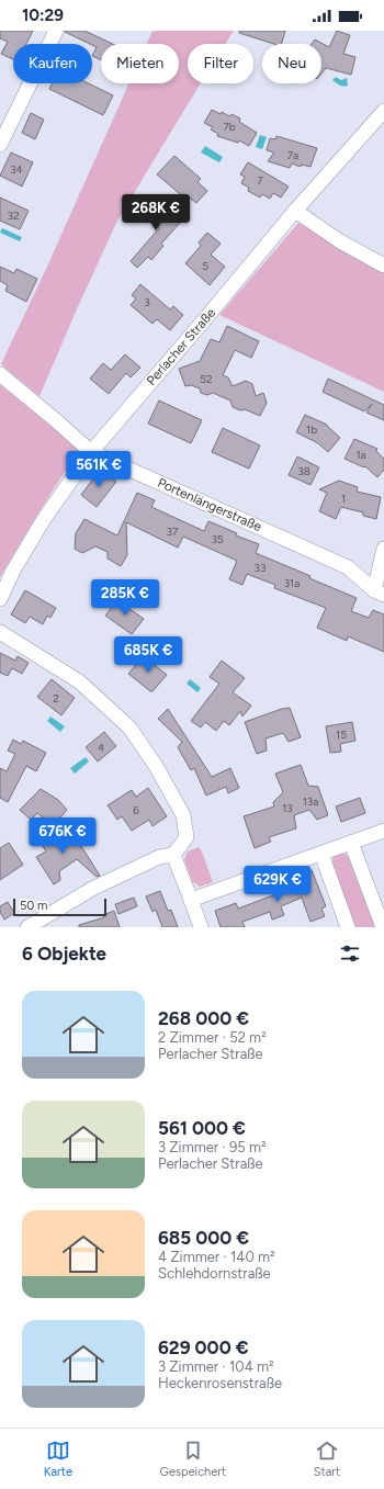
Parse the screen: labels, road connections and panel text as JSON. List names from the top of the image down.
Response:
{
  "streets": {
    "street": ["Perlacher Straße", "Portenlängerstraße"]
  },
  "crossings": [
    ["Perlacher Straße", "Portenlängerstraße"]
  ],
  "house_numbers": [
    "7b",
    "7a",
    "34",
    "7",
    "32",
    "5",
    "3",
    "52",
    "1b",
    "1a",
    "38",
    "1",
    "37",
    "35",
    "33",
    "31a",
    "2",
    "15",
    "4",
    "13a",
    "13",
    "6"
  ],
  "scale_bar": "50 m",
  "page": {
    "status": "10:29",
    "chip": [
      "Kaufen",
      "Mieten",
      "Filter",
      "Neu"
    ],
    "price": [
      "268K €",
      "561K €",
      "285K €",
      "685K €",
      "676K €",
      "629K €"
    ],
    "scale": "50 m",
    "heading": "6 Objekte",
    "list": [
      {
        "name": "268 000 €",
        "note": "2 Zimmer · 52 m² · Perlacher Straße"
      },
      {
        "name": "561 000 €",
        "note": "3 Zimmer · 95 m² · Perlacher Straße"
      },
      {
        "name": "685 000 €",
        "note": "4 Zimmer · 140 m² · Schlehdornstraße"
      },
      {
        "name": "629 000 €",
        "note": "3 Zimmer · 104 m² · Heckenrosenstraße"
      }
    ],
    "tabs": ["Karte", "Gespeichert", "Start"]
  }
}
